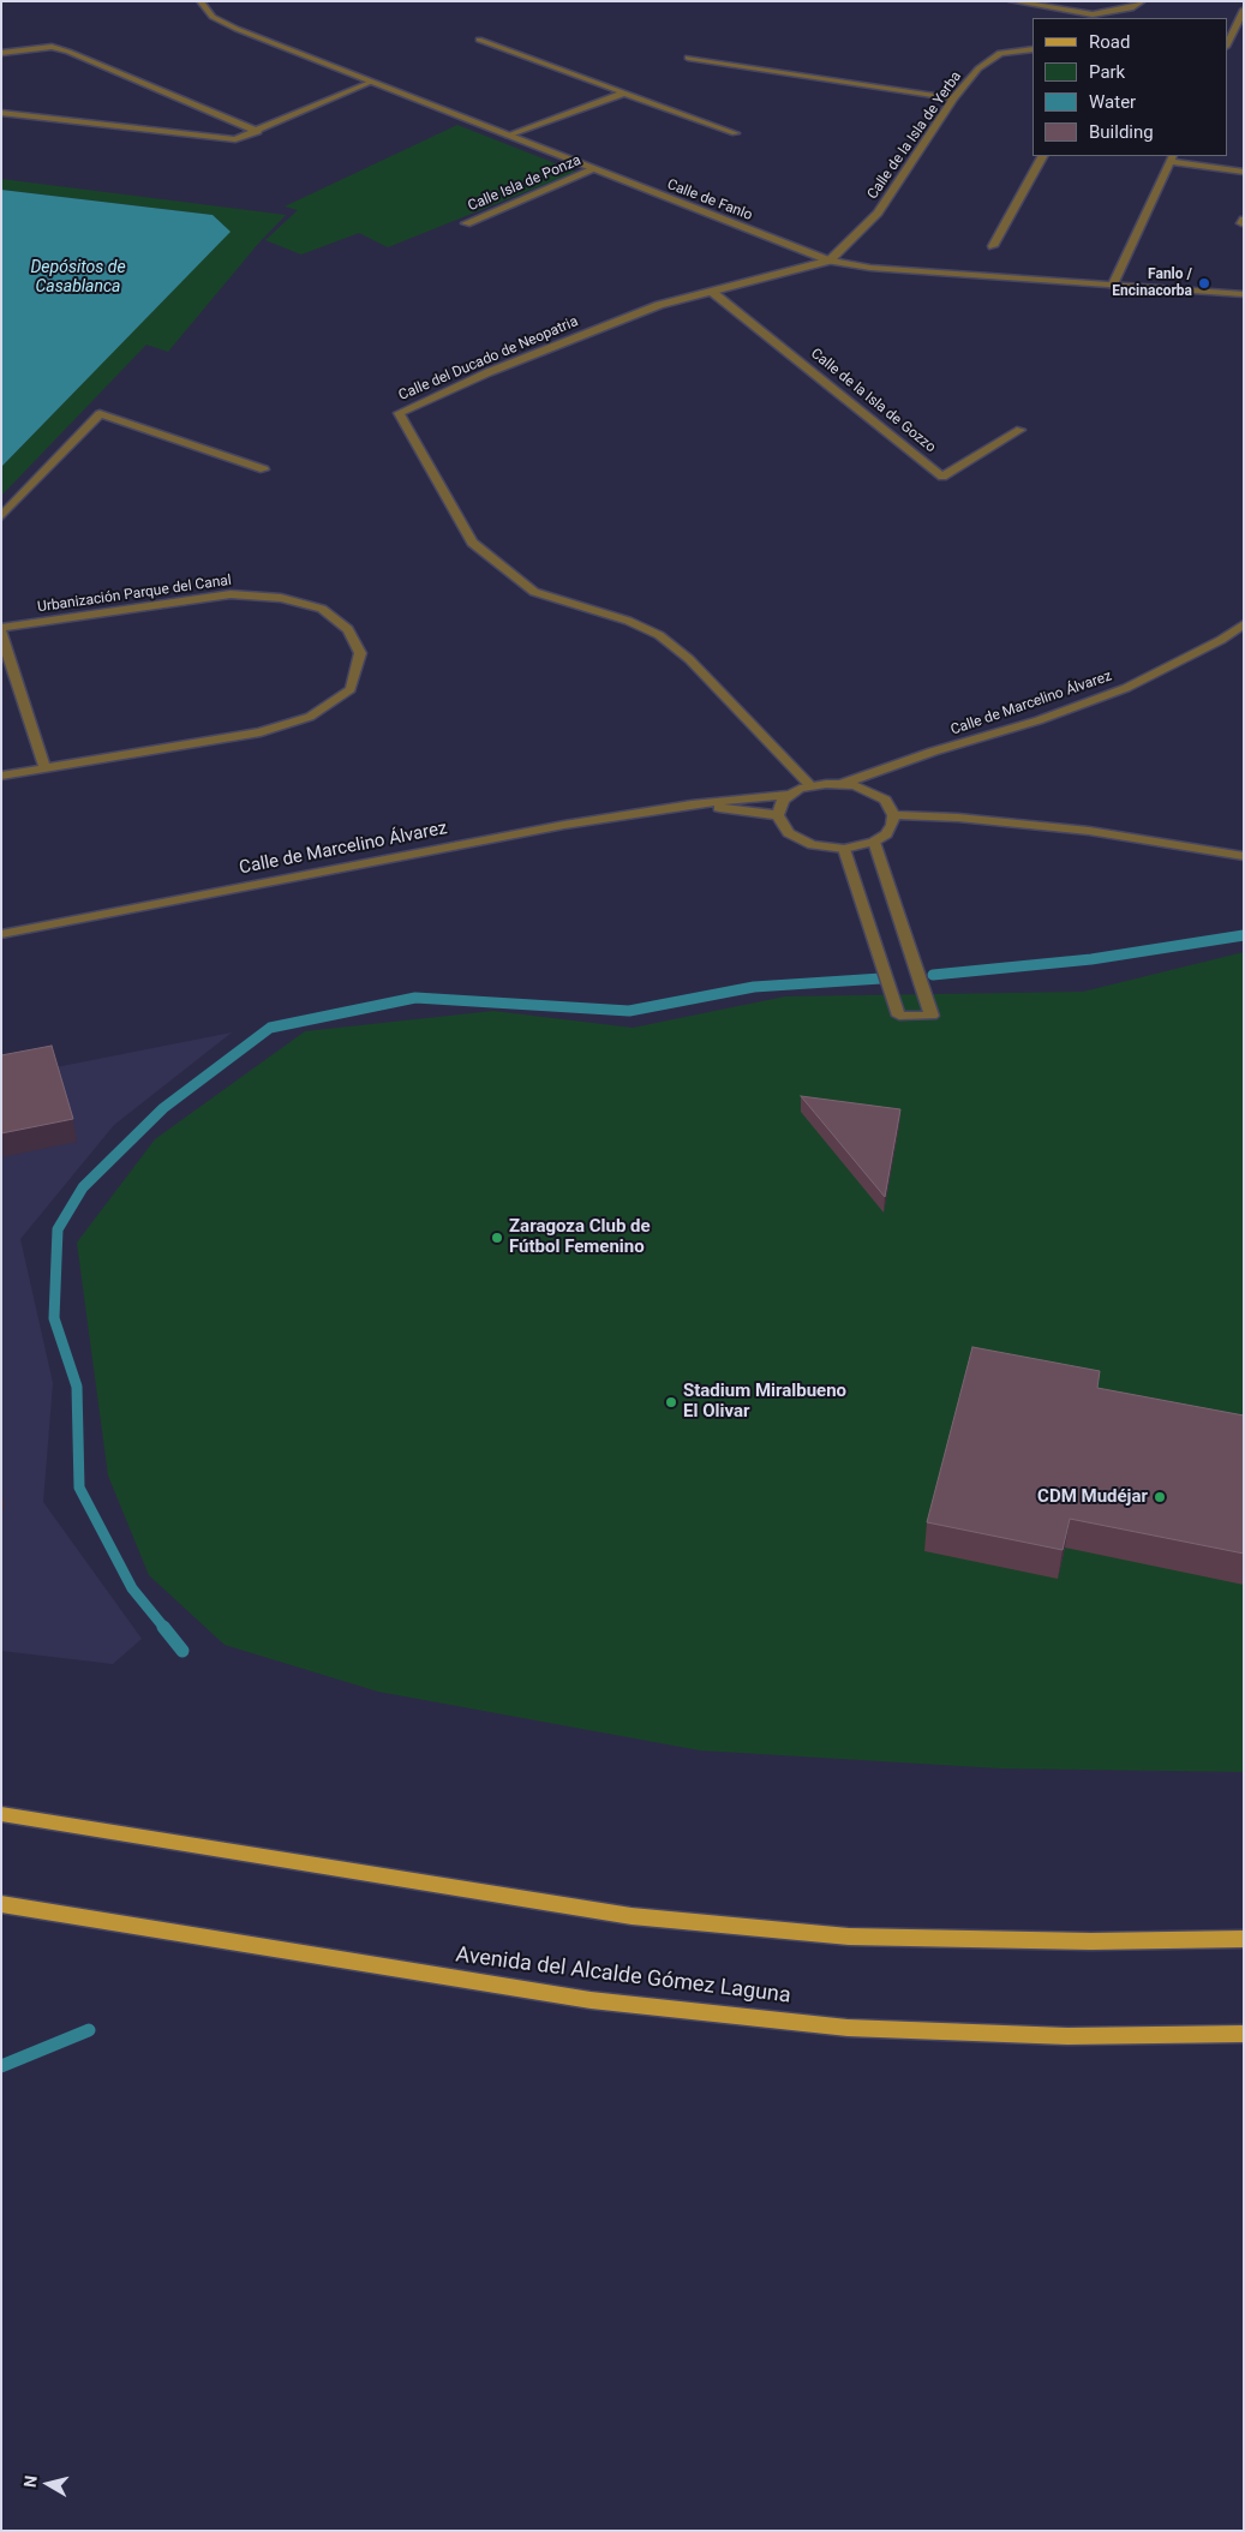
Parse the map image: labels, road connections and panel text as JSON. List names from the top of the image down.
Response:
{
  "streets": {
    "main road": ["Avenida del Alcalde Gómez Laguna"],
    "street": [
      "Calle de la Isla de Yerba",
      "Calle Isla de Ponza",
      "Calle de Fanlo",
      "Calle del Ducado de Neopatria",
      "Calle de la Isla de Gozzo",
      "Urbanización Parque del Canal",
      "Calle de Marcelino Álvarez"
    ]
  },
  "crossings": [
    ["Calle de la Isla de Yerba", "Calle de Fanlo"],
    ["Calle de la Isla de Yerba", "Calle del Ducado de Neopatria"],
    ["Calle Isla de Ponza", "Calle de Fanlo"],
    ["Calle de Fanlo", "Calle del Ducado de Neopatria"],
    ["Calle del Ducado de Neopatria", "Calle de la Isla de Gozzo"],
    ["Calle del Ducado de Neopatria", "Calle de Marcelino Álvarez"]
  ],
  "water": ["Depósitos de Casablanca"],
  "places": [
    "Fanlo / Encinacorba",
    "Zaragoza Club de Fútbol Femenino",
    "Stadium Miralbueno El Olivar",
    "CDM Mudéjar"
  ],
  "legend": [
    "Road",
    "Park",
    "Water",
    "Building"
  ],
  "north": "left"
}
